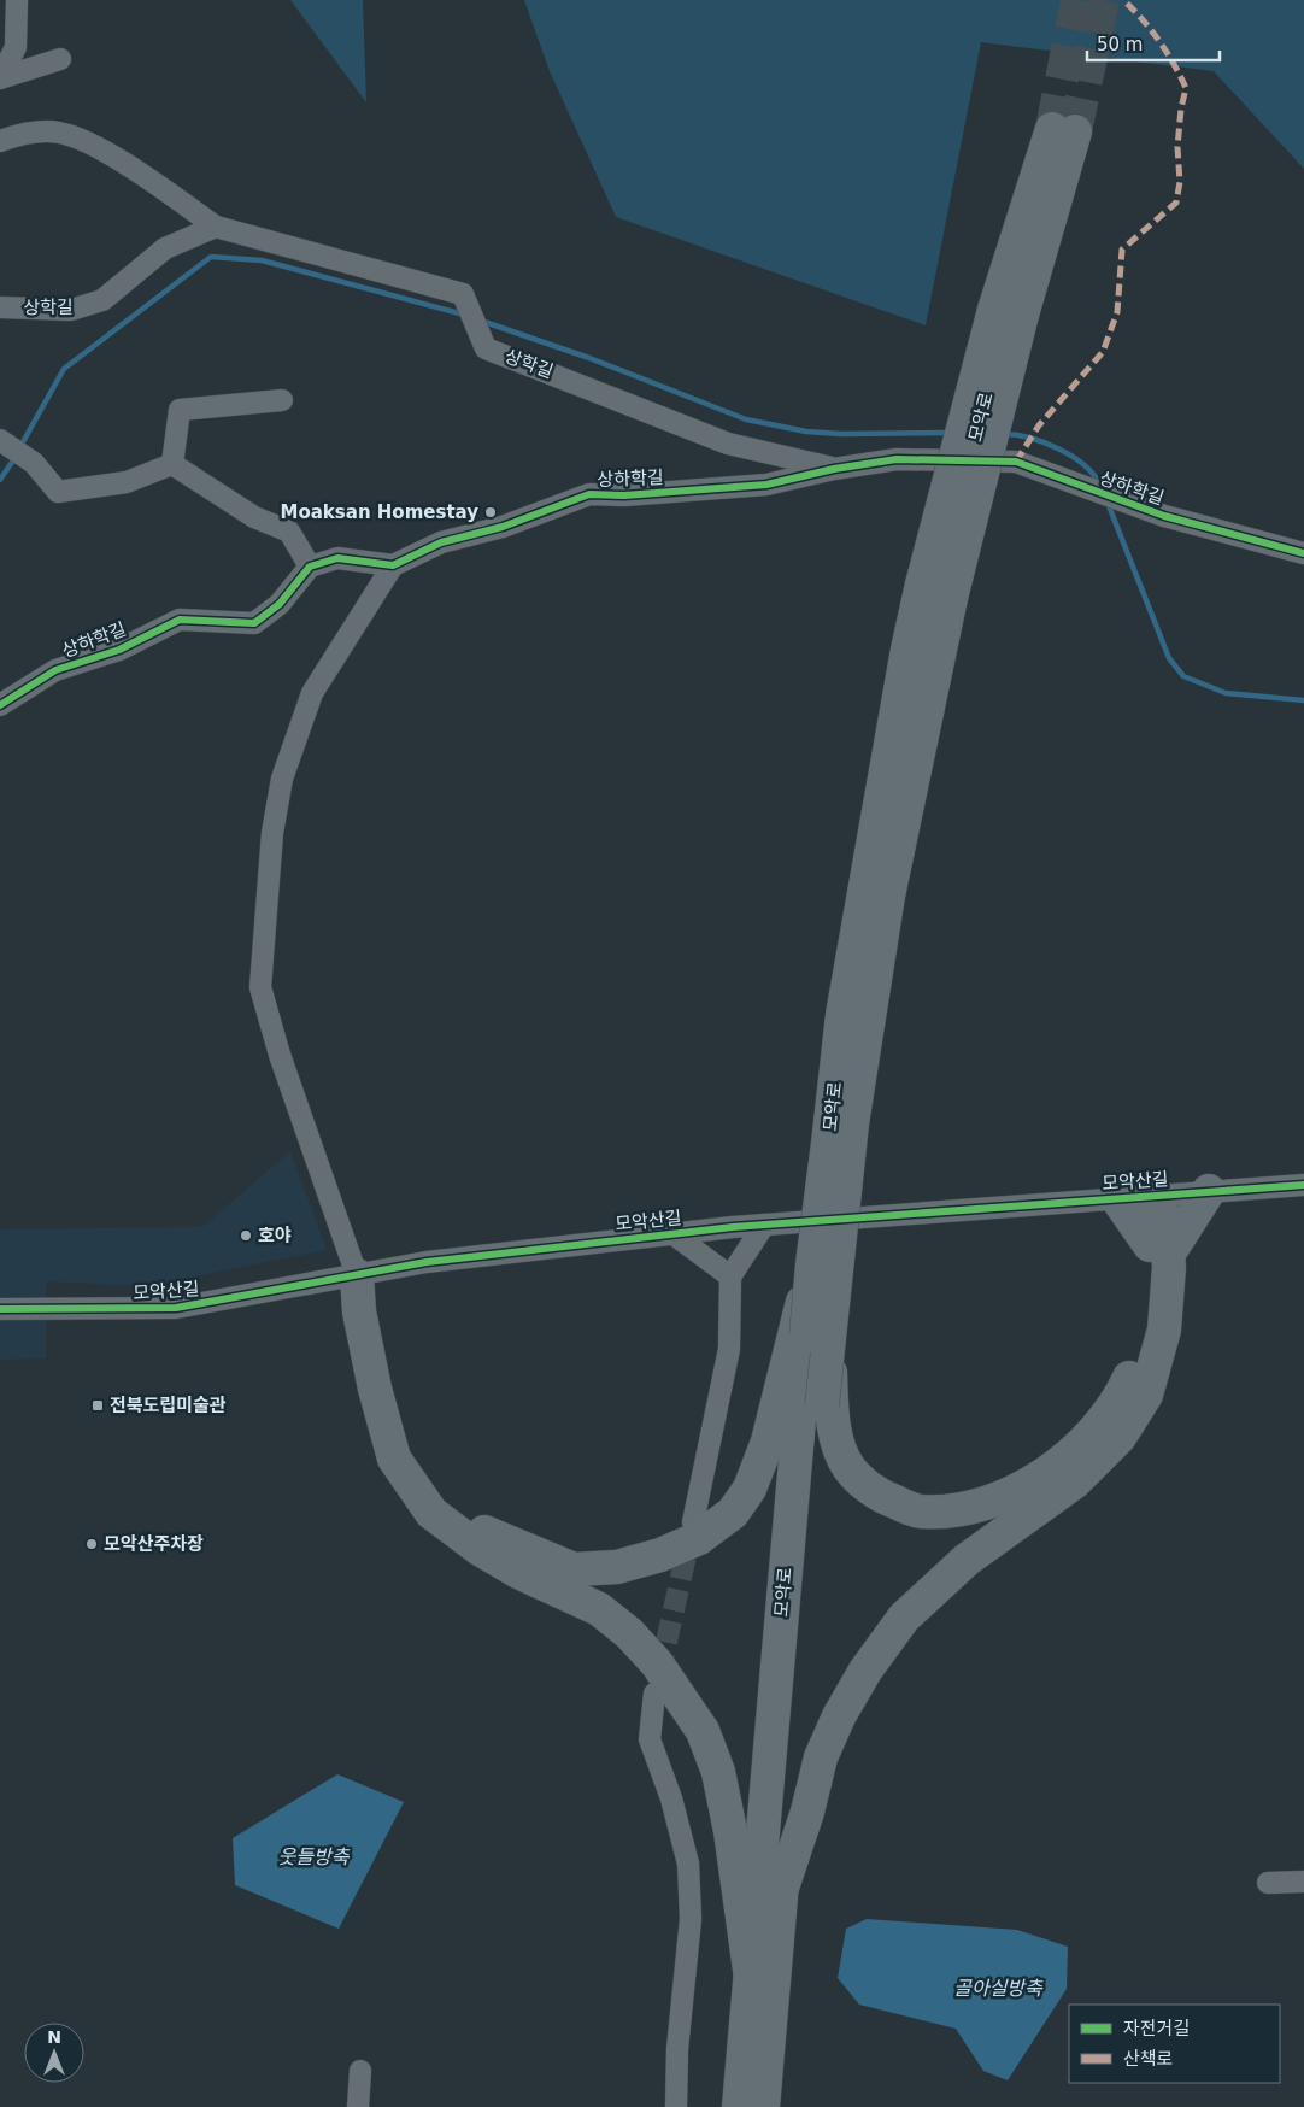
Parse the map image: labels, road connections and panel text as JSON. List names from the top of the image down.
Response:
{
  "streets": {
    "main road": ["모악로"],
    "street": ["상학길", "상하학길", "모악산길"]
  },
  "crossings": [
    ["상학길", "상하학길"]
  ],
  "water": ["웃들방축", "골아실방축"],
  "places": {
    "other": ["Moaksan Homestay", "호야", "모악산주차장"],
    "transit": ["전북도립미술관"]
  },
  "legend": ["자전거길", "산책로"],
  "scale_bar": "50 m",
  "north": "top"
}
